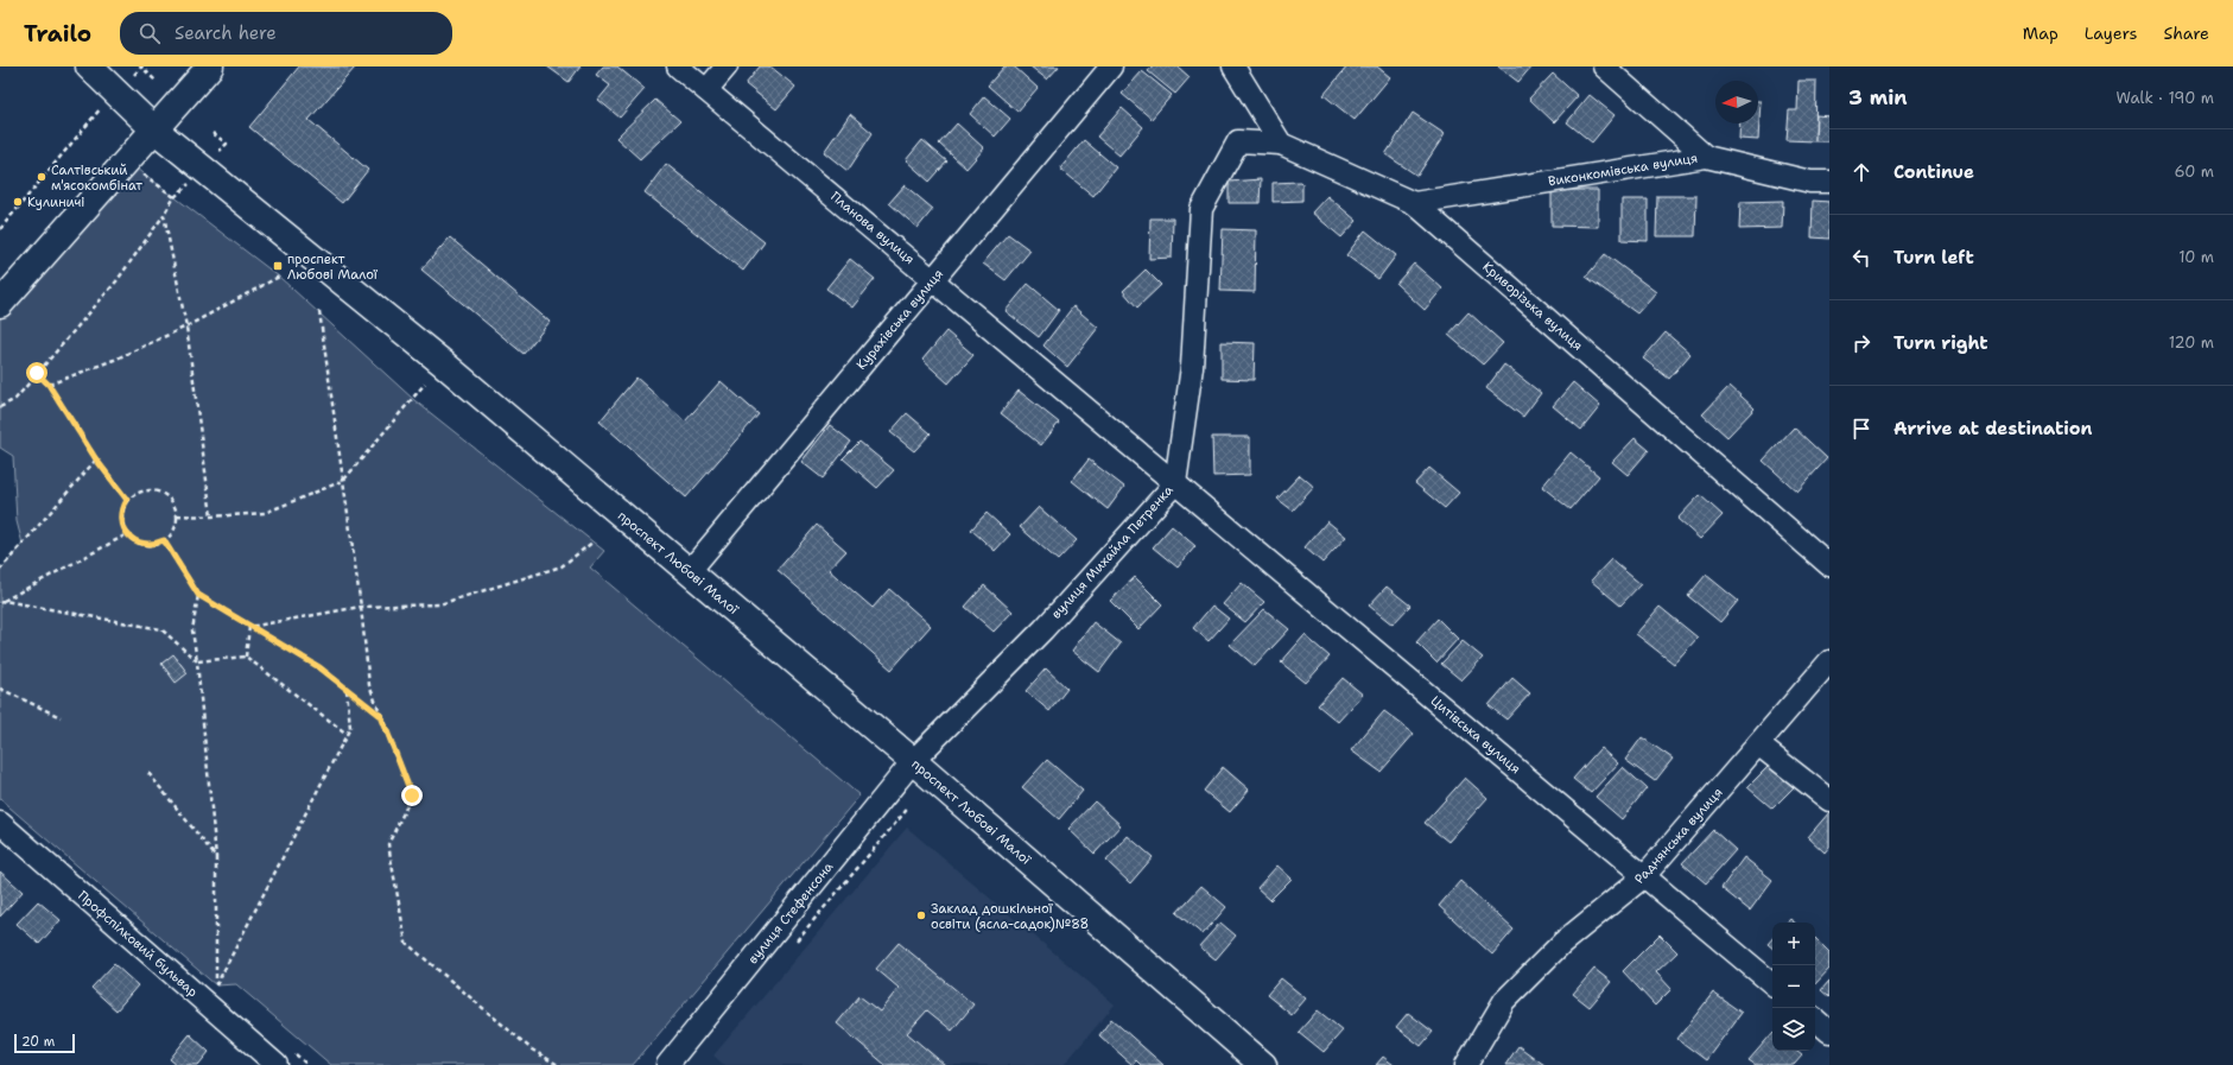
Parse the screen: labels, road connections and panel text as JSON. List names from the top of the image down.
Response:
{
  "streets": {
    "main road": ["проспект Любові Малої"],
    "street": [
      "Виконкомівська вулиця",
      "Планова вулиця",
      "Криворізька вулиця",
      "Курахівська вулиця",
      "вулиця Михайла Петренка",
      "Цитівська вулиця",
      "Раднянська вулиця",
      "вулиця Стефенсона",
      "Профспілковий бульвар"
    ]
  },
  "crossings": [
    ["Виконкомівська вулиця", "Криворізька вулиця"],
    ["Планова вулиця", "Курахівська вулиця"],
    ["Планова вулиця", "вулиця Михайла Петренка"],
    ["Планова вулиця", "Цитівська вулиця"],
    ["Криворізька вулиця", "вулиця Михайла Петренка"],
    ["Курахівська вулиця", "проспект Любові Малої"],
    ["вулиця Михайла Петренка", "проспект Любові Малої"],
    ["вулиця Михайла Петренка", "Цитівська вулиця"],
    ["вулиця Михайла Петренка", "вулиця Стефенсона"],
    ["проспект Любові Малої", "вулиця Стефенсона"],
    ["Цитівська вулиця", "Раднянська вулиця"]
  ],
  "places": {
    "other": ["Салтівський м'ясокомбінат", "Кулиничі", "Заклад дошкільної освіти (ясла-садок)№88"],
    "transit": ["проспект Любові Малої"]
  },
  "scale_bar": "20 m",
  "north": "left",
  "page": {
    "header": "Trailo",
    "search": "Search here",
    "nav": ["Map", "Layers", "Share"],
    "heading": ["3 min", "Walk · 190 m"],
    "list": [
      ["Continue", "60 m"],
      ["Turn left", "10 m"],
      ["Turn right", "120 m"],
      "Arrive at destination"
    ],
    "map_buttons": ["+", "−"],
    "scale": "20 m"
  }
}
